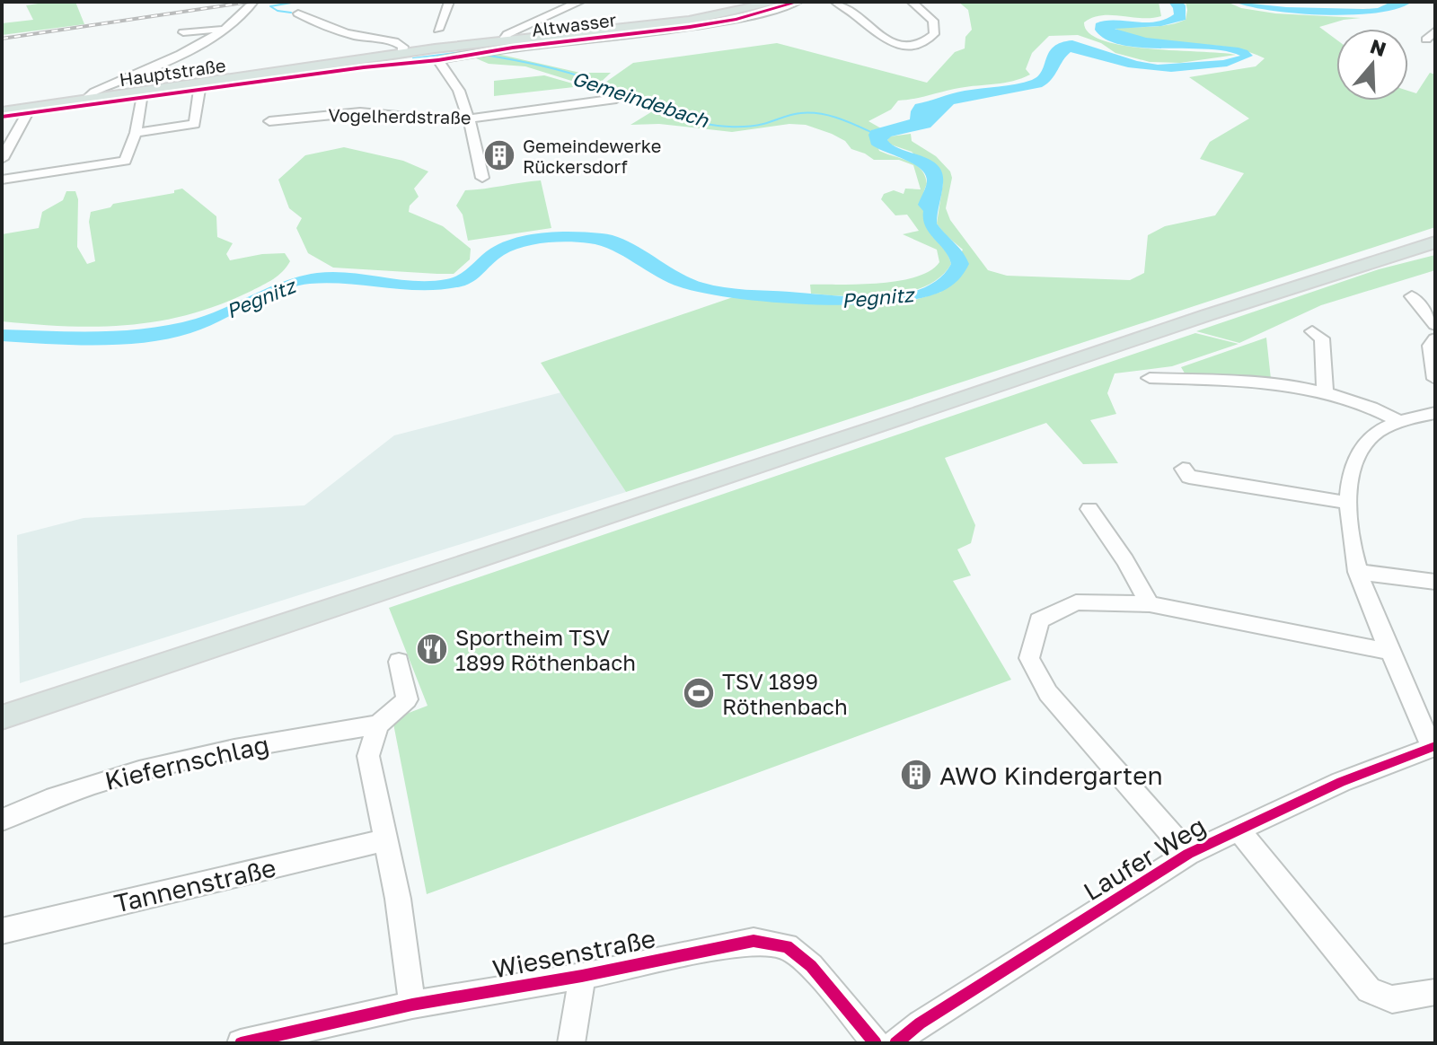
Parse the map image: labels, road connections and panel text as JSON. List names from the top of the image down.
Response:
{
  "streets": {
    "main road": ["Hauptstraße"],
    "street": [
      "Altwasser",
      "Vogelherdstraße",
      "Kiefernschlag",
      "Laufer Weg",
      "Tannenstraße",
      "Wiesenstraße"
    ]
  },
  "crossings": [
    ["Altwasser", "Hauptstraße"],
    ["Altwasser", "Vogelherdstraße"]
  ],
  "water": ["Gemeindebach", "Pegnitz"],
  "places": {
    "building": ["Gemeindewerke Rückersdorf", "AWO Kindergarten"],
    "restaurant": ["Sportheim TSV 1899 Röthenbach"],
    "sports": ["TSV 1899 Röthenbach"]
  },
  "north": "top"
}
